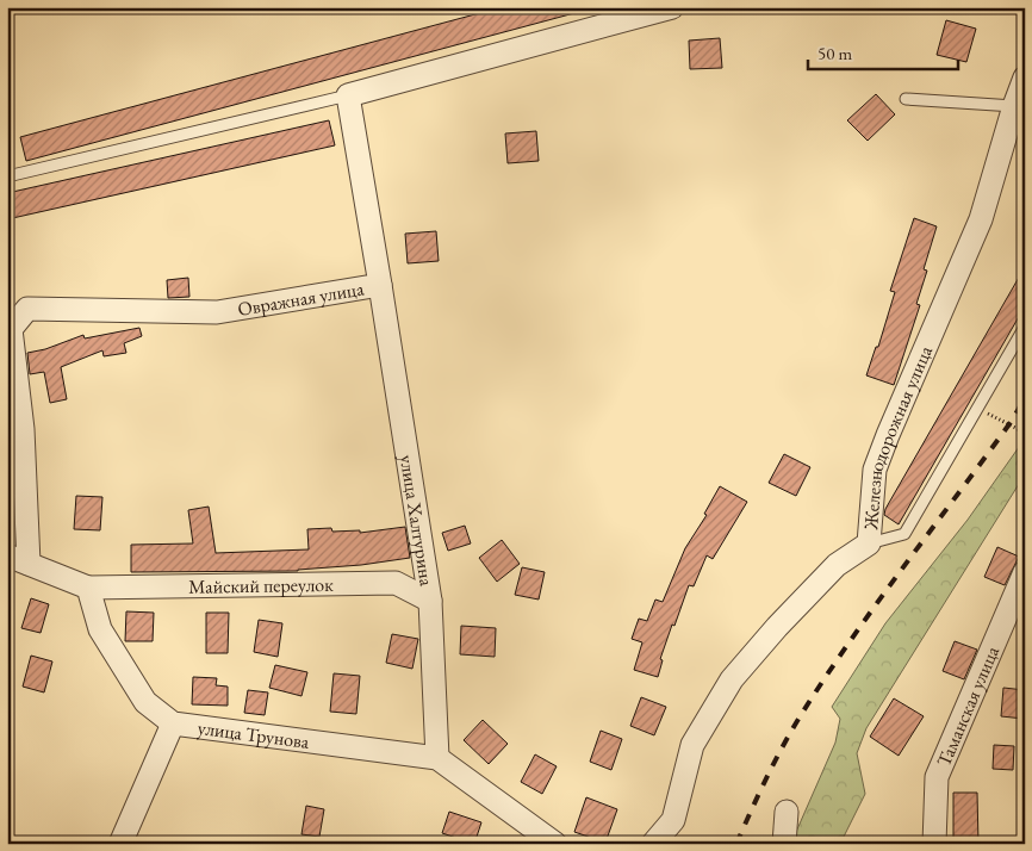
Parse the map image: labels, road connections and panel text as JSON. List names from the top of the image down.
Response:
{
  "streets": {
    "street": [
      "Овражная улица",
      "Железнодорожная улица",
      "улица Халтурина",
      "Майский переулок",
      "Таманская улица",
      "улица Трунова"
    ]
  },
  "crossings": [
    ["Овражная улица", "улица Халтурина"],
    ["улица Халтурина", "Майский переулок"],
    ["улица Халтурина", "улица Трунова"],
    ["Майский переулок", "улица Трунова"]
  ],
  "scale_bar": "50 m"
}
